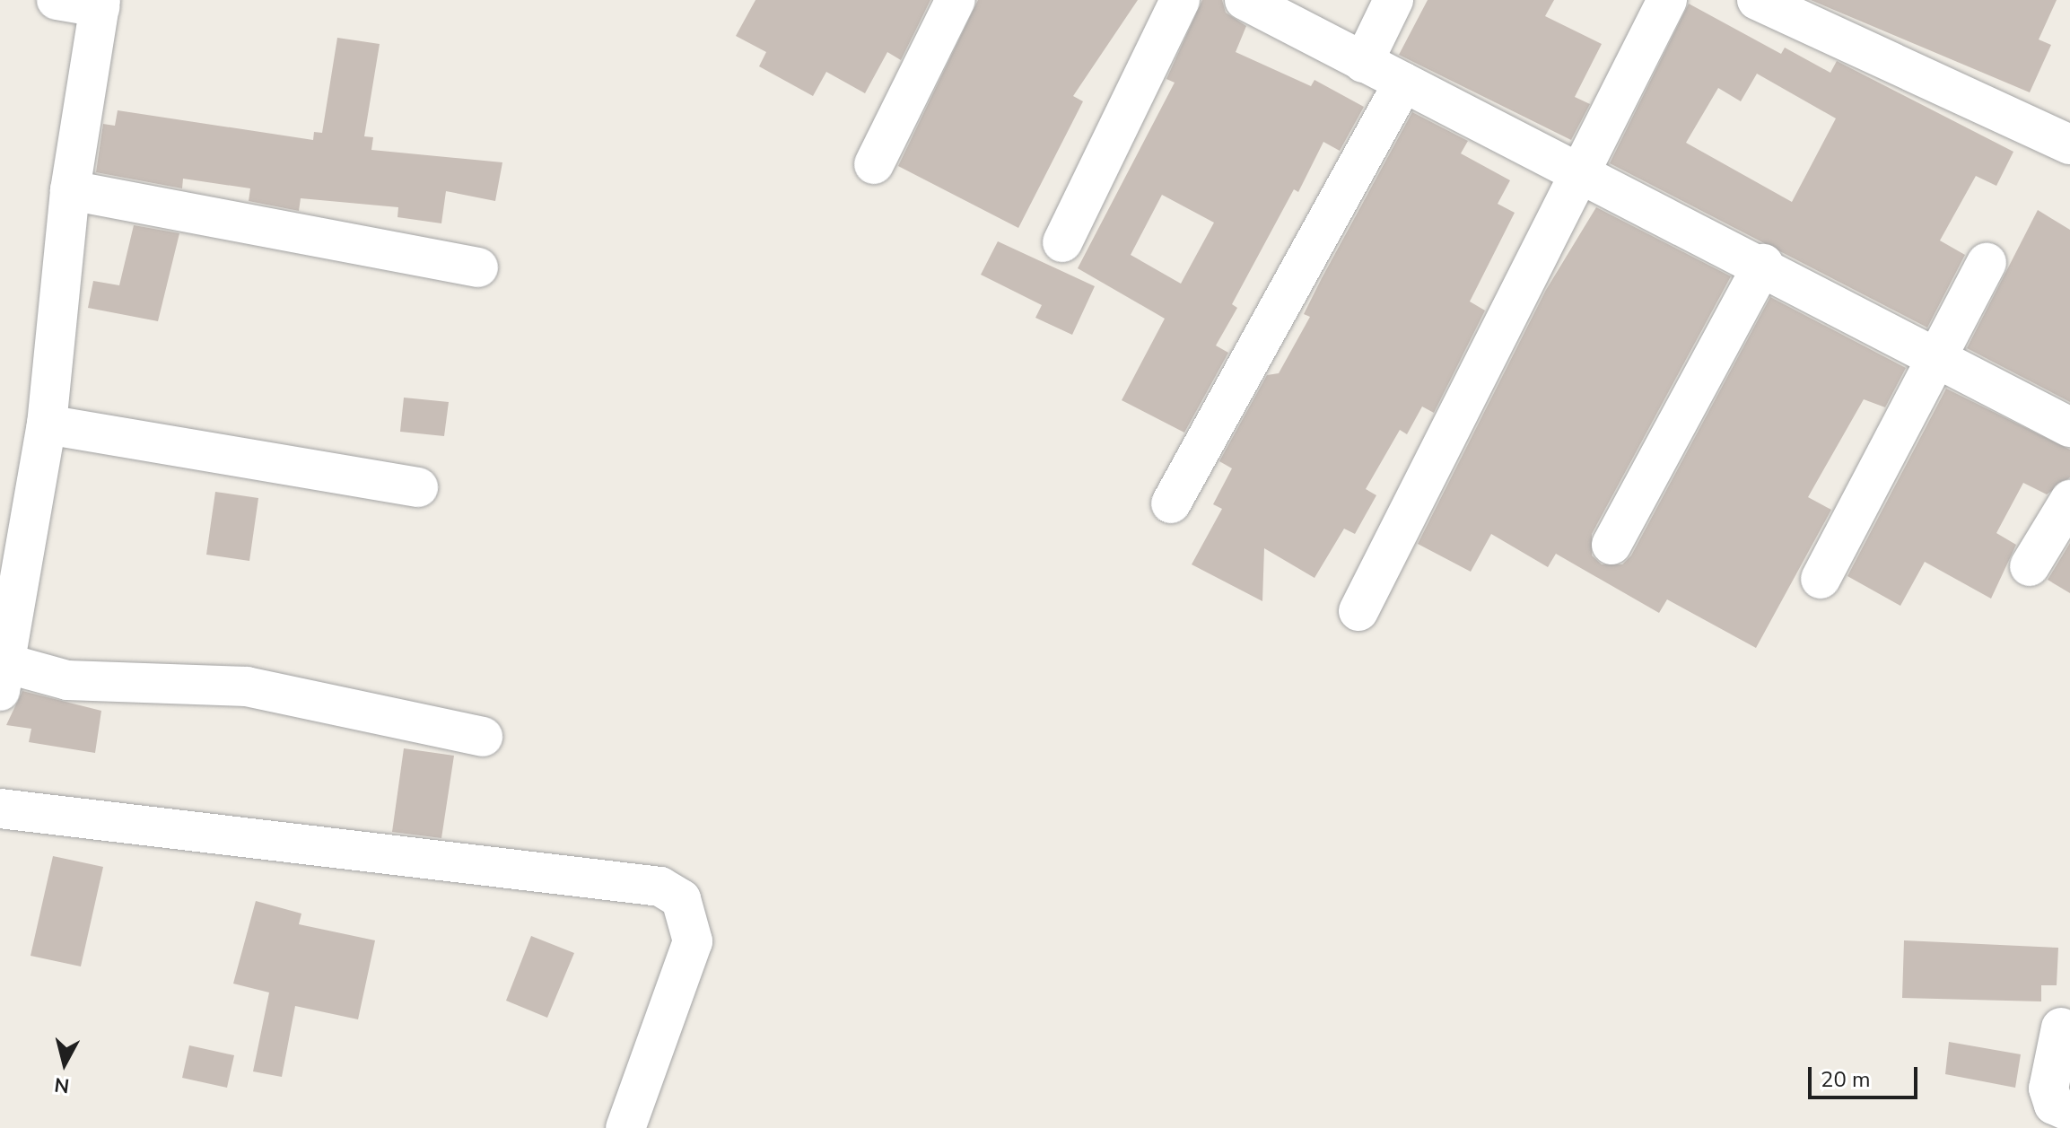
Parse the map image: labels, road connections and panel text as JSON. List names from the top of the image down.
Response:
{
  "scale_bar": "20 m",
  "north": "bottom"
}
